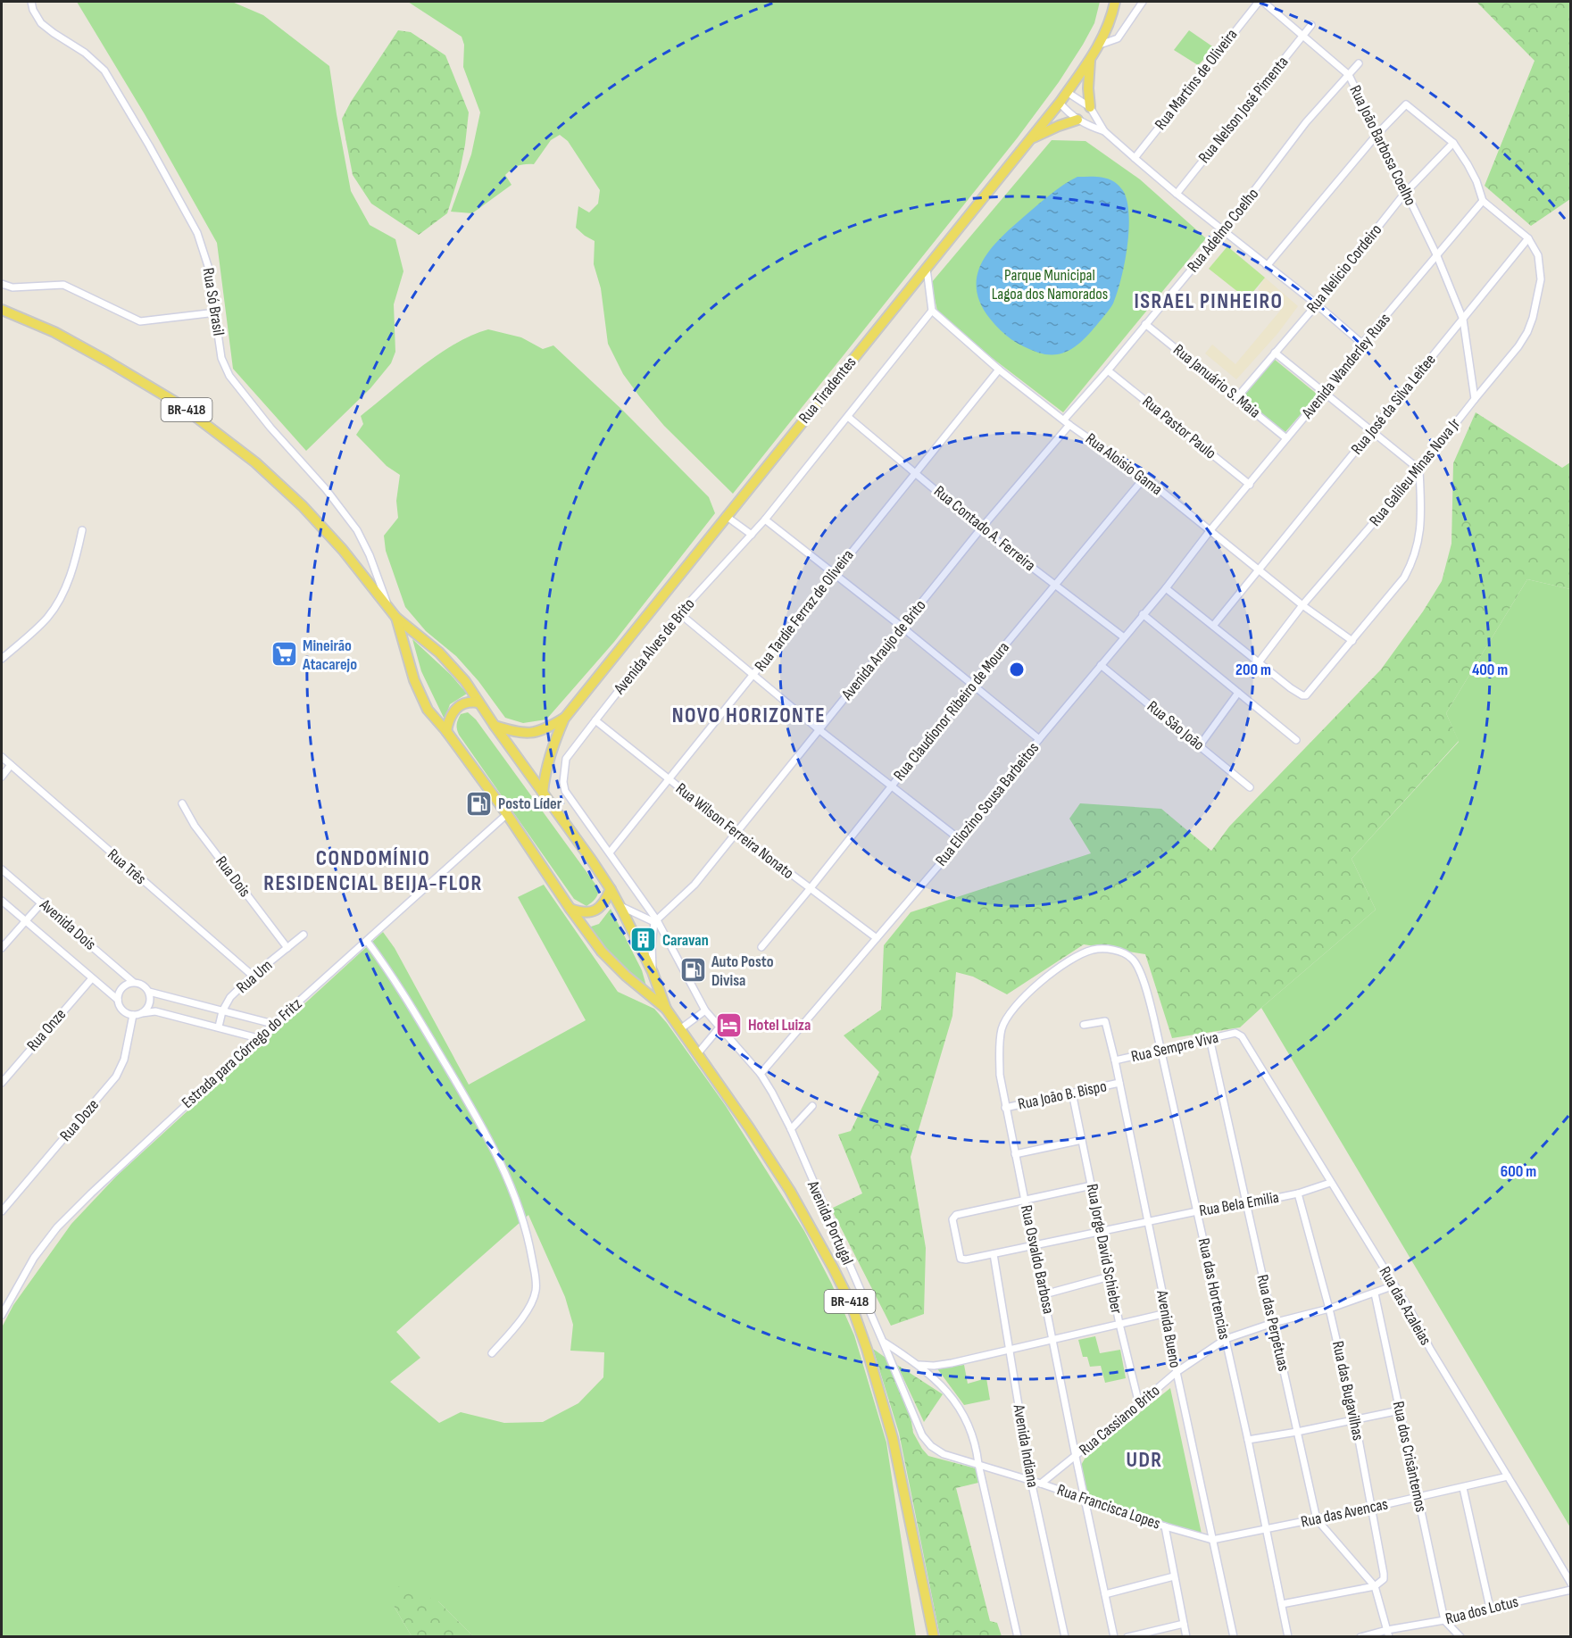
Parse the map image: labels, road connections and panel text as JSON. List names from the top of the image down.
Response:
{
  "streets": {
    "main road": ["Rua Tiradentes", "BR-418"],
    "street": [
      "Rua Martins de Oliveira",
      "Rua Nelson José Pimenta",
      "Rua João Barbosa Coelho",
      "Rua Adelmo Coelho",
      "Rua Nelicio Cordeiro",
      "Rua Só Brasil",
      "Avenida Wanderley Ruas",
      "Rua Januário S. Maia",
      "Rua José da Silva Leitee",
      "Rua Pastor Paulo",
      "Rua Aloisio Gama",
      "Rua Galileu Minas Nova Jr",
      "Rua Contado A. Ferreira",
      "Rua Tardie Ferraz de Oliveira",
      "Avenida Alves de Brito",
      "Avenida Araujo de Brito",
      "Rua Claudionor Ribeiro de Moura",
      "Rua São João",
      "Rua Eliozino Sousa Barbeitos",
      "Rua Wilson Ferreira Nonato",
      "Rua Três",
      "Rua Dois",
      "Avenida Dois",
      "Rua Um",
      "Rua Onze",
      "Rua Sempre Viva",
      "Estrada para Córrego do Fritz",
      "Rua João B. Bispo",
      "Rua Doze",
      "Rua Bela Emilia",
      "Avenida Portugal",
      "Rua Jorge David Schieber",
      "Rua Osvaldo Barbosa",
      "Rua das Hortencias",
      "Rua das Azaleias",
      "Rua das Perpétuas",
      "Avenida Bueno",
      "Rua das Bugavilhas",
      "Rua Cassiano Brito",
      "Avenida Indiana",
      "Rua dos Crisântemos",
      "Rua Francisca Lopes",
      "Rua das Avencas",
      "Rua dos Lotus"
    ]
  },
  "crossings": [
    ["Rua Martins de Oliveira", "Rua João Barbosa Coelho"],
    ["Rua Nelson José Pimenta", "Rua João Barbosa Coelho"],
    ["Rua João Barbosa Coelho", "Rua Adelmo Coelho"],
    ["Rua João Barbosa Coelho", "Rua Nelicio Cordeiro"],
    ["Rua João Barbosa Coelho", "Avenida Wanderley Ruas"],
    ["Rua João Barbosa Coelho", "Rua José da Silva Leitee"],
    ["Rua Adelmo Coelho", "Rua Januário S. Maia"],
    ["Rua Adelmo Coelho", "Rua Pastor Paulo"],
    ["Rua Adelmo Coelho", "Rua Aloisio Gama"],
    ["Rua Adelmo Coelho", "Avenida Araujo de Brito"],
    ["Rua Nelicio Cordeiro", "Rua Januário S. Maia"],
    ["Rua Só Brasil", "BR-418"],
    ["Avenida Wanderley Ruas", "Rua Januário S. Maia"],
    ["Avenida Wanderley Ruas", "Rua Pastor Paulo"],
    ["Avenida Wanderley Ruas", "Rua Aloisio Gama"],
    ["Avenida Wanderley Ruas", "Rua Eliozino Sousa Barbeitos"],
    ["Rua Tiradentes", "BR-418"],
    ["Rua José da Silva Leitee", "Rua Aloisio Gama"],
    ["Rua José da Silva Leitee", "Rua Galileu Minas Nova Jr"],
    ["BR-418", "Estrada para Córrego do Fritz"],
    ["Rua Aloisio Gama", "Rua Galileu Minas Nova Jr"],
    ["Rua Aloisio Gama", "Rua Tardie Ferraz de Oliveira"],
    ["Rua Aloisio Gama", "Avenida Alves de Brito"],
    ["Rua Aloisio Gama", "Avenida Araujo de Brito"],
    ["Rua Aloisio Gama", "Rua Claudionor Ribeiro de Moura"],
    ["Rua Aloisio Gama", "Rua Eliozino Sousa Barbeitos"],
    ["Rua Contado A. Ferreira", "Rua Tardie Ferraz de Oliveira"],
    ["Rua Contado A. Ferreira", "Avenida Alves de Brito"],
    ["Rua Contado A. Ferreira", "Avenida Araujo de Brito"],
    ["Rua Contado A. Ferreira", "Rua Claudionor Ribeiro de Moura"],
    ["Rua Contado A. Ferreira", "Rua Eliozino Sousa Barbeitos"],
    ["Rua Tardie Ferraz de Oliveira", "Avenida Alves de Brito"],
    ["Rua Tardie Ferraz de Oliveira", "Rua Wilson Ferreira Nonato"],
    ["Avenida Alves de Brito", "Avenida Araujo de Brito"],
    ["Avenida Alves de Brito", "Rua Eliozino Sousa Barbeitos"],
    ["Avenida Alves de Brito", "Rua Wilson Ferreira Nonato"],
    ["Avenida Alves de Brito", "Avenida Portugal"],
    ["Avenida Araujo de Brito", "Rua Wilson Ferreira Nonato"],
    ["Rua Claudionor Ribeiro de Moura", "Rua Wilson Ferreira Nonato"],
    ["Rua São João", "Rua Eliozino Sousa Barbeitos"],
    ["Rua Eliozino Sousa Barbeitos", "Rua Wilson Ferreira Nonato"],
    ["Rua Eliozino Sousa Barbeitos", "Avenida Portugal"],
    ["Rua Três", "Rua Um"],
    ["Rua Dois", "Rua Um"],
    ["Avenida Dois", "Rua Um"],
    ["Avenida Dois", "Rua Onze"],
    ["Avenida Dois", "Estrada para Córrego do Fritz"],
    ["Avenida Dois", "Rua Doze"],
    ["Rua Sempre Viva", "Rua das Hortencias"],
    ["Rua Sempre Viva", "Rua das Azaleias"],
    ["Rua Sempre Viva", "Rua das Perpétuas"],
    ["Rua Sempre Viva", "Avenida Bueno"],
    ["Rua João B. Bispo", "Rua Jorge David Schieber"],
    ["Rua João B. Bispo", "Rua Osvaldo Barbosa"],
    ["Rua João B. Bispo", "Avenida Bueno"],
    ["Rua Bela Emilia", "Rua Jorge David Schieber"],
    ["Rua Bela Emilia", "Rua Osvaldo Barbosa"],
    ["Rua Bela Emilia", "Rua das Hortencias"],
    ["Rua Bela Emilia", "Rua das Azaleias"],
    ["Rua Bela Emilia", "Rua das Perpétuas"],
    ["Rua Bela Emilia", "Avenida Bueno"],
    ["Rua Bela Emilia", "Rua das Bugavilhas"],
    ["Rua Bela Emilia", "Avenida Indiana"],
    ["Avenida Portugal", "Rua Francisca Lopes"],
    ["Rua Jorge David Schieber", "Rua Cassiano Brito"],
    ["Rua Osvaldo Barbosa", "Rua das Hortencias"],
    ["Rua Osvaldo Barbosa", "Rua Cassiano Brito"],
    ["Rua Osvaldo Barbosa", "Rua Francisca Lopes"],
    ["Rua das Hortencias", "Rua Cassiano Brito"],
    ["Rua das Hortencias", "Rua das Avencas"],
    ["Rua das Azaleias", "Rua Cassiano Brito"],
    ["Rua das Azaleias", "Rua das Avencas"],
    ["Rua das Perpétuas", "Rua das Bugavilhas"],
    ["Rua das Perpétuas", "Rua Cassiano Brito"],
    ["Rua das Perpétuas", "Rua das Avencas"],
    ["Avenida Bueno", "Rua Cassiano Brito"],
    ["Avenida Bueno", "Rua Francisca Lopes"],
    ["Avenida Bueno", "Rua das Avencas"],
    ["Rua das Bugavilhas", "Rua Cassiano Brito"],
    ["Rua das Bugavilhas", "Rua das Avencas"],
    ["Rua Cassiano Brito", "Rua dos Crisântemos"],
    ["Rua Cassiano Brito", "Rua Francisca Lopes"],
    ["Avenida Indiana", "Rua Francisca Lopes"],
    ["Rua dos Crisântemos", "Rua das Avencas"],
    ["Rua dos Crisântemos", "Rua dos Lotus"],
    ["Rua Francisca Lopes", "Rua das Avencas"]
  ],
  "districts": [
    "ISRAEL PINHEIRO",
    "NOVO HORIZONTE",
    "CONDOMÍNIO RESIDENCIAL BEIJA-FLOR",
    "UDR"
  ],
  "parks": ["Parque Municipal Lagoa dos Namorados"],
  "places": {
    "supermarket": ["Mineirão Atacarejo"],
    "fuel station": ["Posto Líder", "Auto Posto Divisa"],
    "building": ["Caravan"],
    "hotel": ["Hotel Luiza"]
  },
  "rings": ["200 m", "400 m", "600 m"]
}
